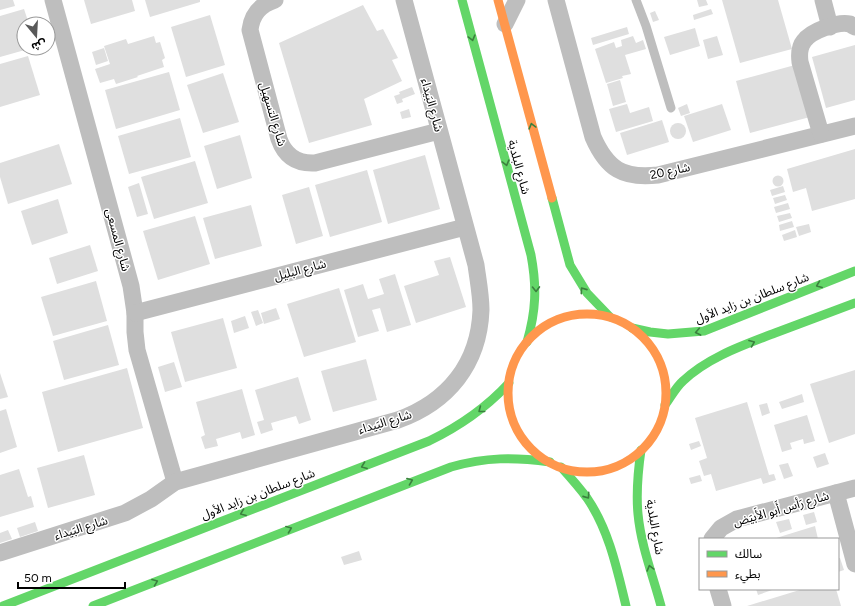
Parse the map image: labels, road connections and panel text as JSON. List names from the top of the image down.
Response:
{
  "streets": {
    "main road": ["شارع البلدية", "شارع سلطان بن زايد الأول"],
    "street": [
      "شارع البَيداء",
      "شارع التسهيل",
      "شارع 20",
      "شارع المسعى",
      "شارع البليل",
      "شارع رَأس أَبو الأَبيَض"
    ]
  },
  "crossings": [
    ["شارع البَيداء", "شارع التسهيل"],
    ["شارع البَيداء", "شارع المسعى"],
    ["شارع البَيداء", "شارع البليل"],
    ["شارع المسعى", "شارع البليل"]
  ],
  "legend": ["سالك", "بطيء"],
  "scale_bar": "50 m",
  "north": "bottom"
}
